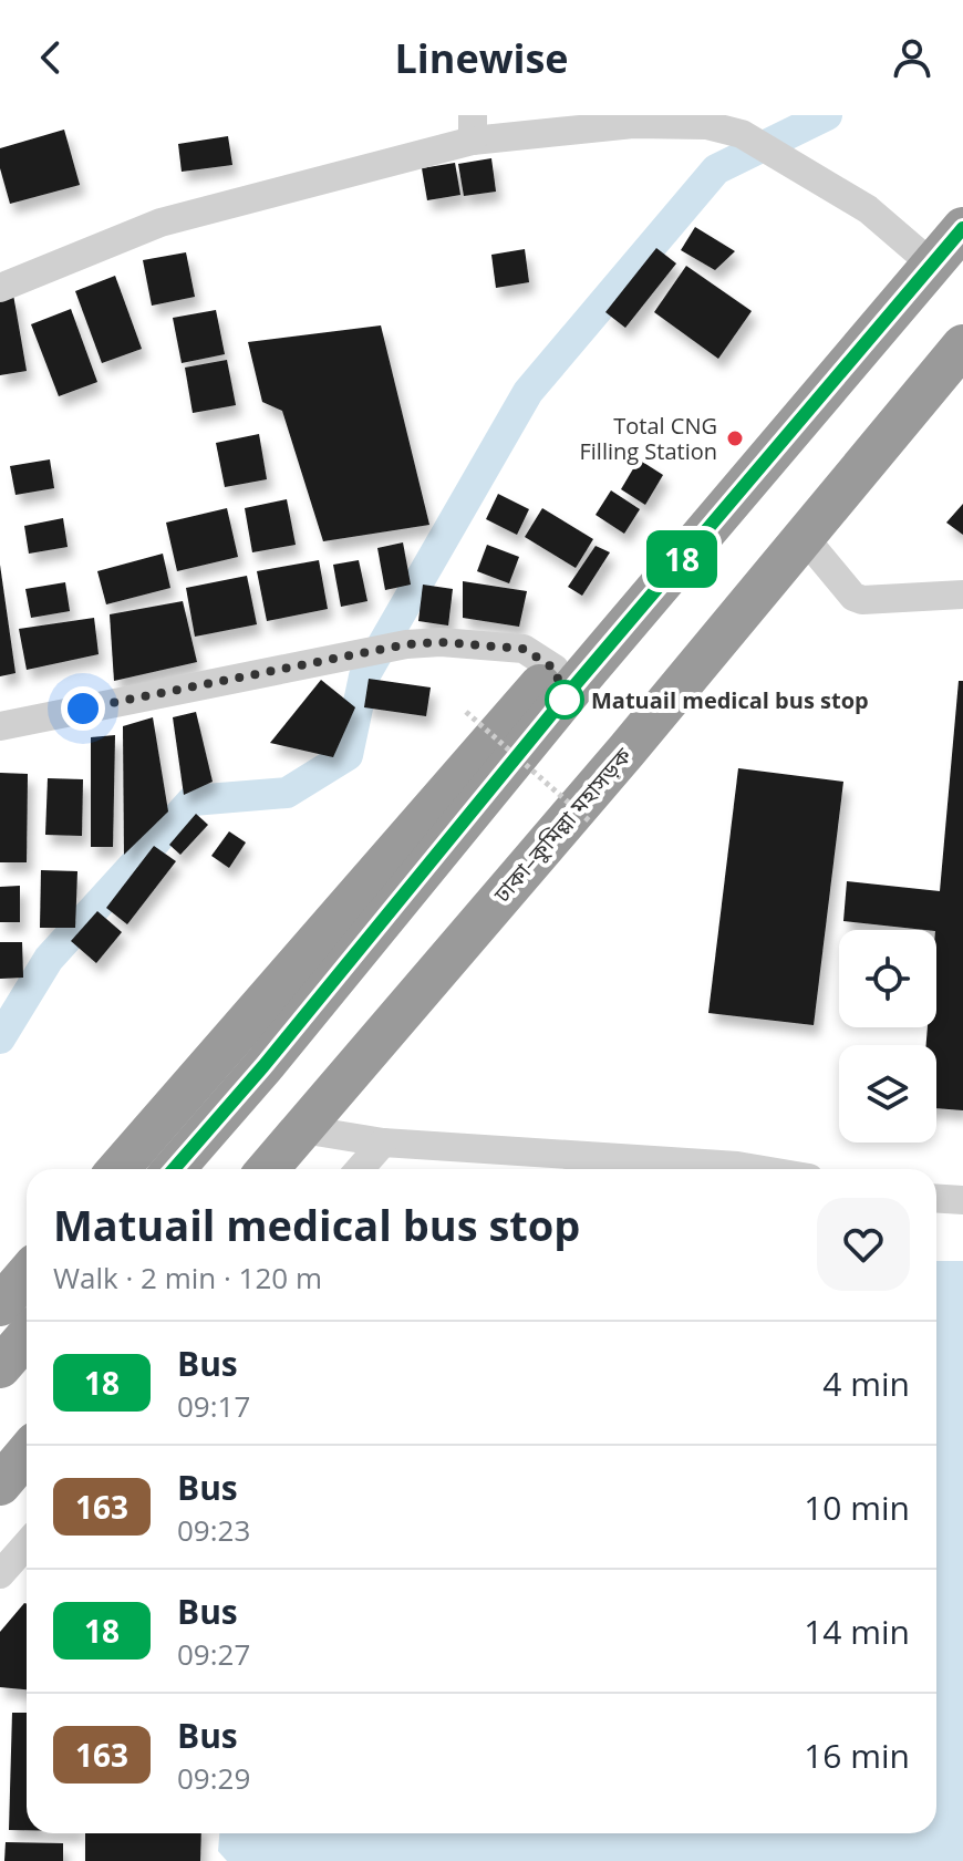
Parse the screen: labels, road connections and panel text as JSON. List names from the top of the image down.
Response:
{
  "streets": {
    "highway": ["ঢাকা–কুমিল্লা মহাসড়ক"]
  },
  "places": ["Total CNG Filling Station", "Matuail medical bus stop"],
  "lines": ["bus line 18"],
  "page": {
    "header": "Linewise",
    "on_map": "18",
    "heading": ["Matuail medical bus stop", "Walk · 2 min · 120 m"],
    "list": [
      {
        "mark": "18",
        "name": "Bus",
        "note": "09:17",
        "value": "4 min"
      },
      {
        "mark": "163",
        "name": "Bus",
        "note": "09:23",
        "value": "10 min"
      },
      {
        "mark": "18",
        "name": "Bus",
        "note": "09:27",
        "value": "14 min"
      },
      {
        "mark": "163",
        "name": "Bus",
        "note": "09:29",
        "value": "16 min"
      }
    ]
  }
}
